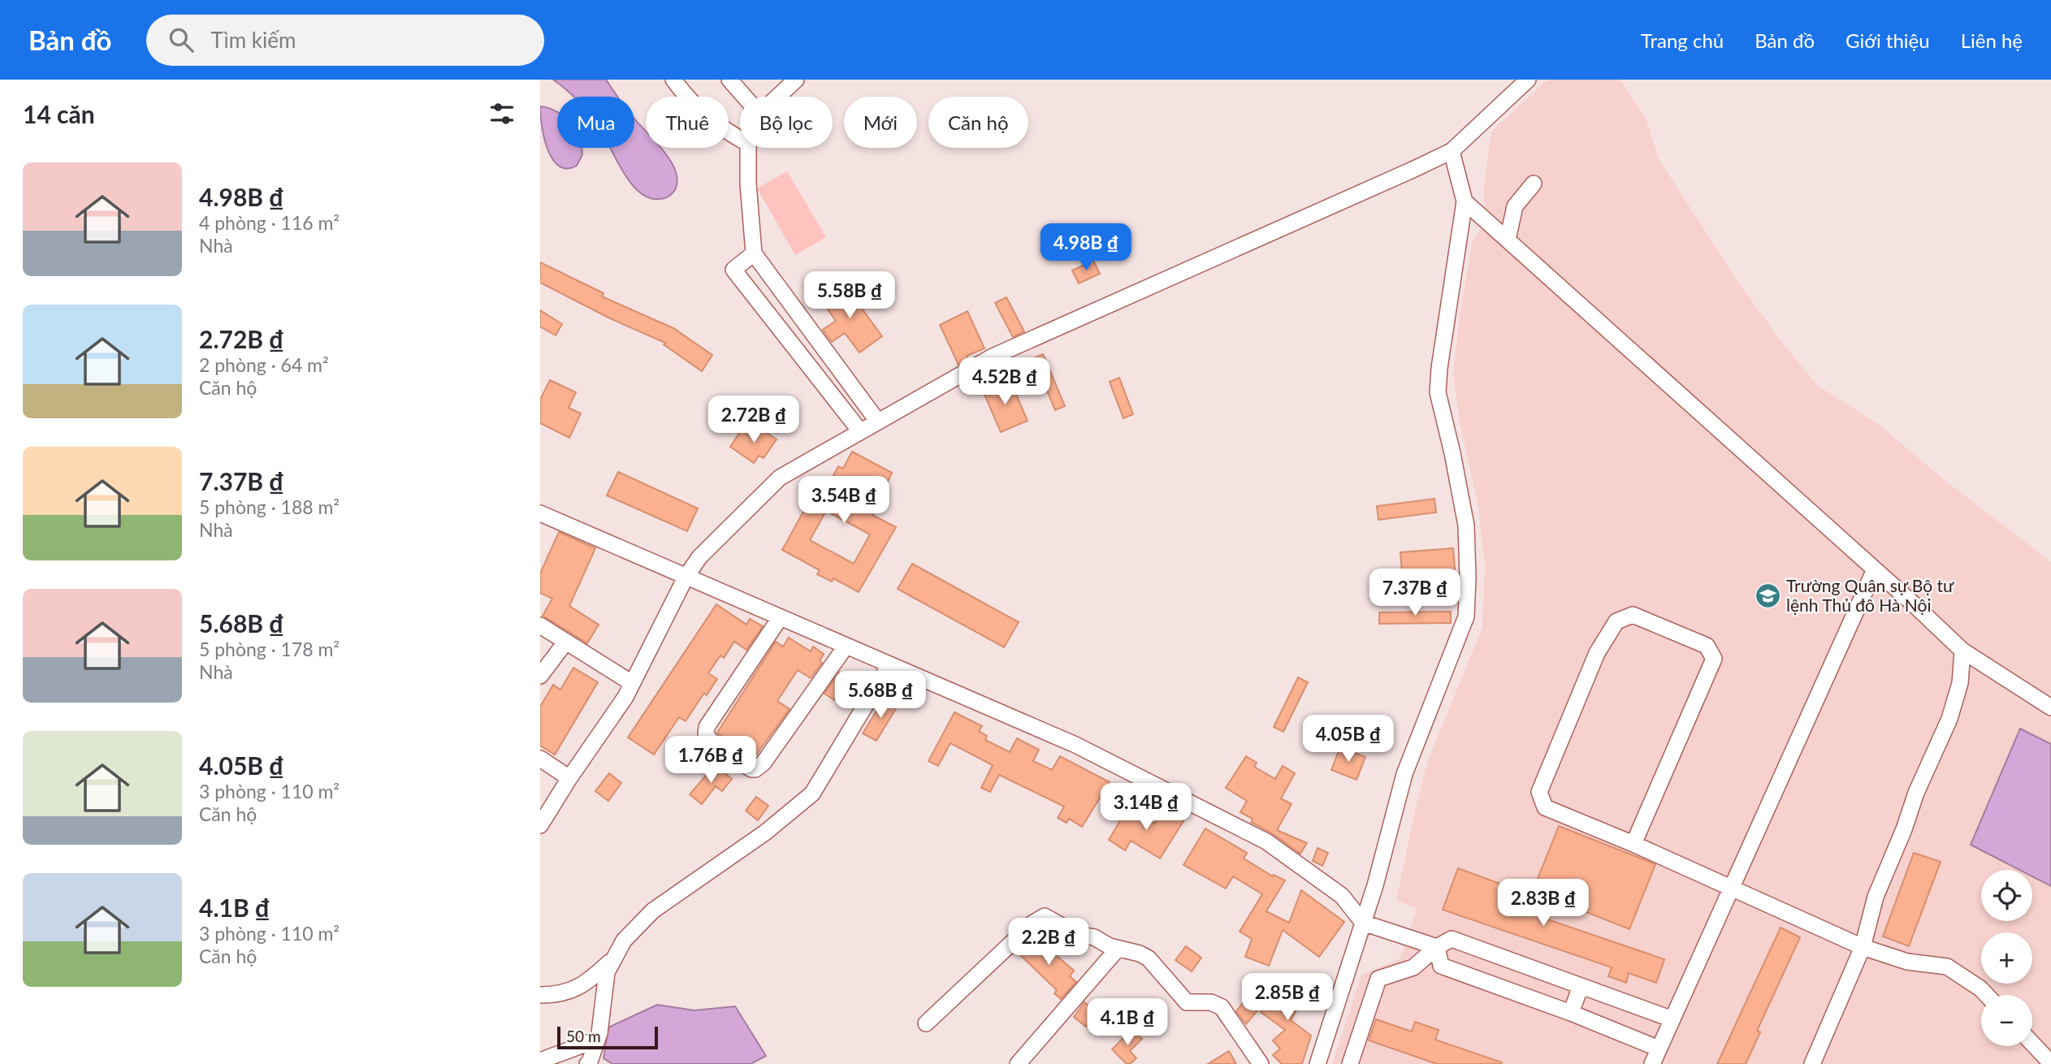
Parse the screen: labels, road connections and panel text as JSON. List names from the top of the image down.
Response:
{
  "places": {
    "school or university": ["Trường Quân sự Bộ tư lệnh Thủ đô Hà Nội"]
  },
  "scale_bar": "50 m",
  "page": {
    "header": "Bản đồ",
    "search": "Tìm kiếm",
    "nav": [
      "Trang chủ",
      "Bản đồ",
      "Giới thiệu",
      "Liên hệ"
    ],
    "heading": "14 căn",
    "chip": [
      "Mua",
      "Thuê",
      "Bộ lọc",
      "Mới",
      "Căn hộ"
    ],
    "list": [
      {
        "name": "4.98B ₫",
        "note": "4 phòng · 116 m² · Nhà"
      },
      {
        "name": "2.72B ₫",
        "note": "2 phòng · 64 m² · Căn hộ"
      },
      {
        "name": "7.37B ₫",
        "note": "5 phòng · 188 m² · Nhà"
      },
      {
        "name": "5.68B ₫",
        "note": "5 phòng · 178 m² · Nhà"
      },
      {
        "name": "4.05B ₫",
        "note": "3 phòng · 110 m² · Căn hộ"
      },
      {
        "name": "4.1B ₫",
        "note": "3 phòng · 110 m² · Căn hộ"
      }
    ],
    "price": [
      "4.98B ₫",
      "5.58B ₫",
      "4.52B ₫",
      "2.72B ₫",
      "3.54B ₫",
      "7.37B ₫",
      "5.68B ₫",
      "4.05B ₫",
      "1.76B ₫",
      "3.14B ₫",
      "2.83B ₫",
      "2.2B ₫",
      "2.85B ₫",
      "4.1B ₫"
    ],
    "map_buttons": ["+", "−"],
    "scale": "50 m"
  }
}
